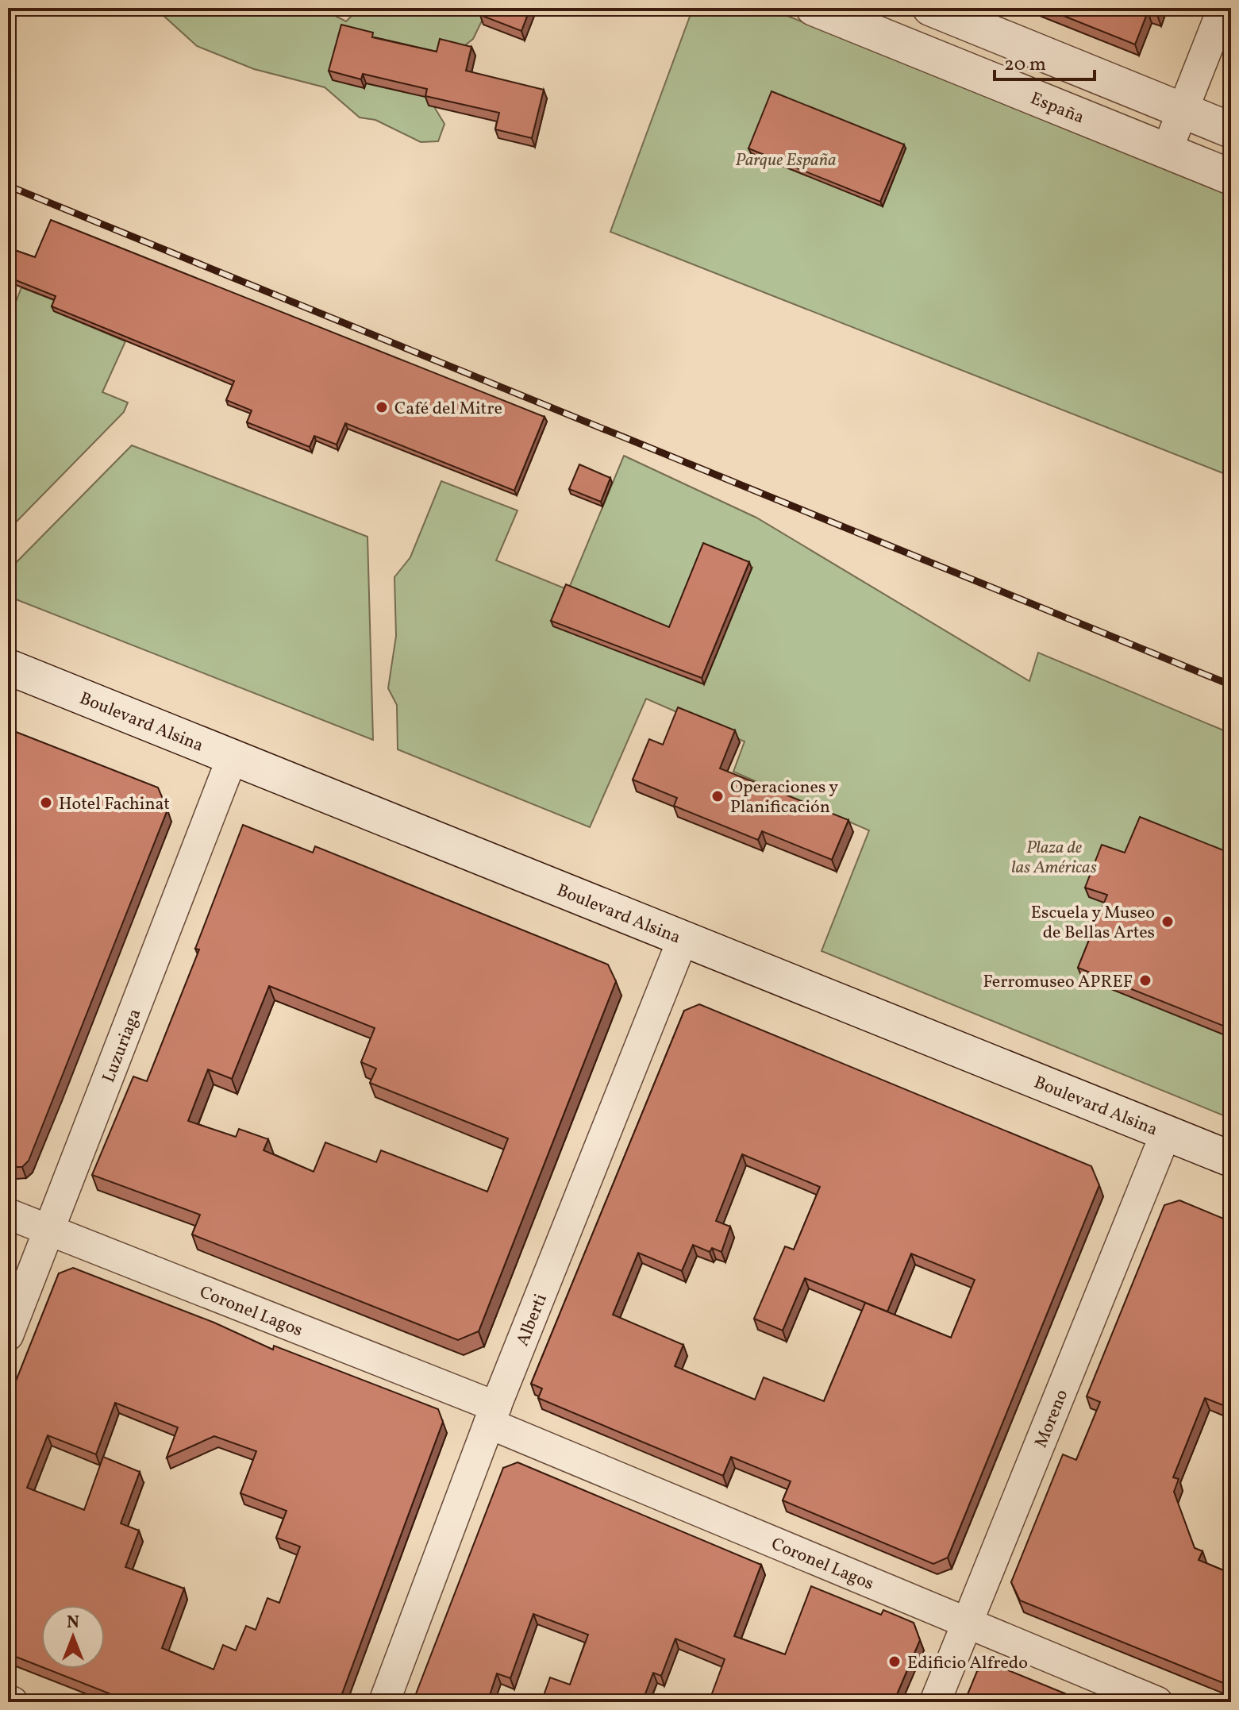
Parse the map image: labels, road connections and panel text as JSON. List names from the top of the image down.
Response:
{
  "streets": {
    "main road": ["España", "Boulevard Alsina"],
    "street": [
      "Luzuriaga",
      "Coronel Lagos",
      "Alberti",
      "Moreno"
    ]
  },
  "crossings": [
    ["Boulevard Alsina", "Luzuriaga"],
    ["Boulevard Alsina", "Alberti"],
    ["Boulevard Alsina", "Moreno"],
    ["Luzuriaga", "Coronel Lagos"],
    ["Coronel Lagos", "Alberti"],
    ["Coronel Lagos", "Moreno"]
  ],
  "parks": ["Parque España", "Plaza de las Américas"],
  "places": [
    "Café del Mitre",
    "Operaciones y Planificación",
    "Hotel Fachinat",
    "Escuela y Museo de Bellas Artes",
    "Ferromuseo APREF",
    "Edificio Alfredo"
  ],
  "scale_bar": "20 m",
  "north": "top"
}
